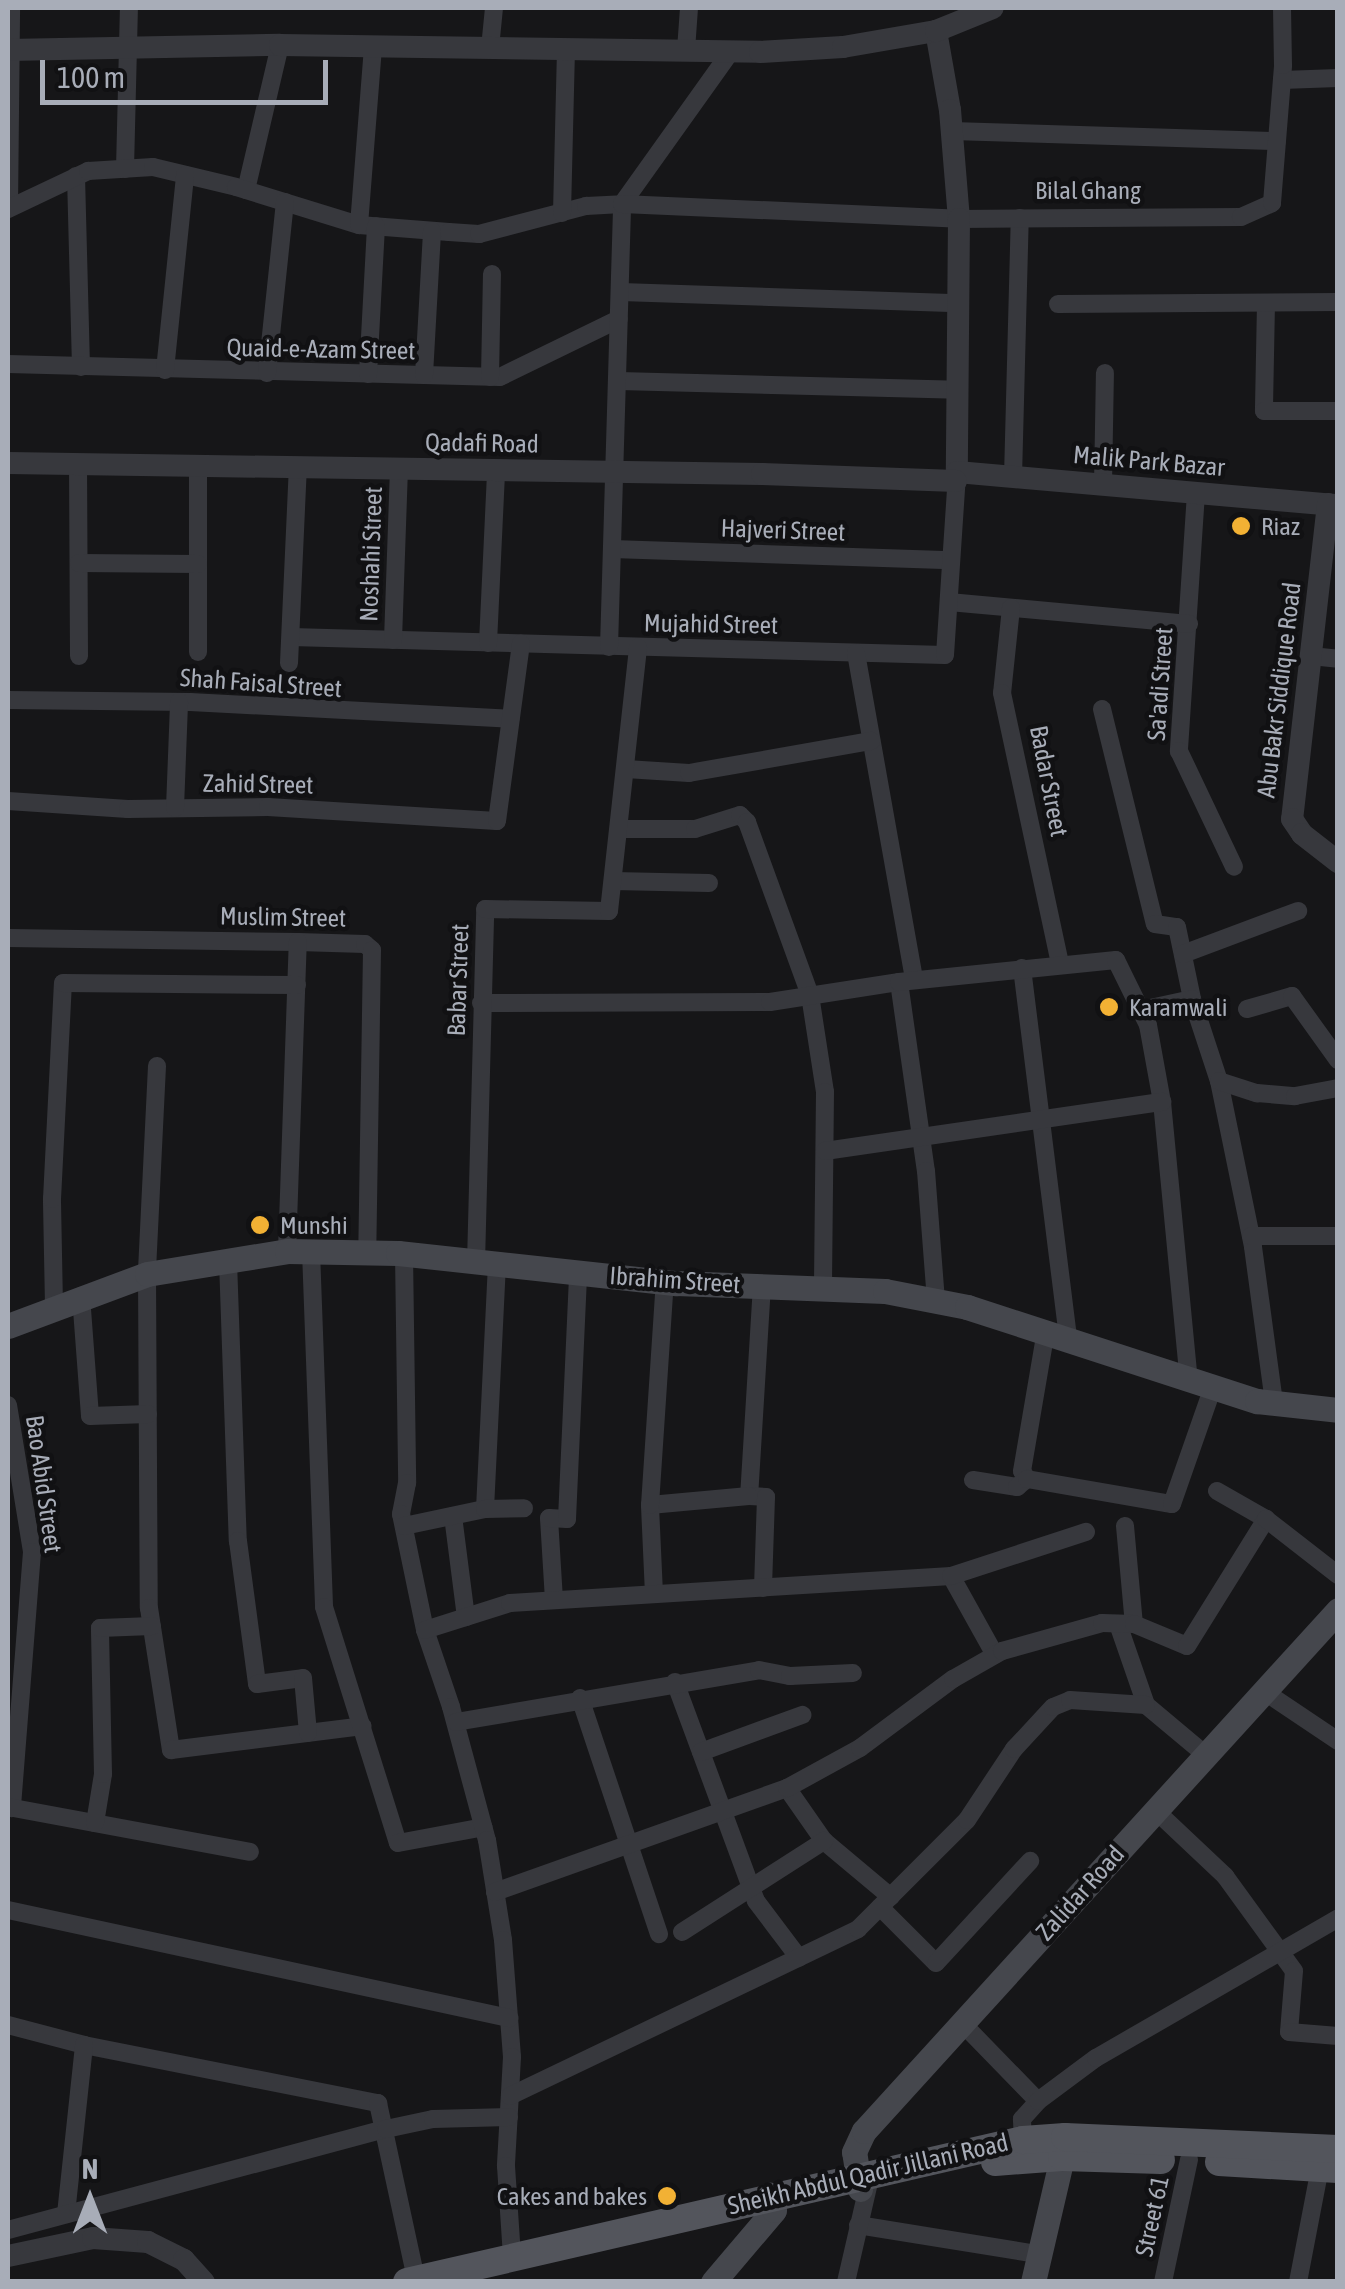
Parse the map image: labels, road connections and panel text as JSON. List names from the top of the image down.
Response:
{
  "streets": {
    "main road": ["Ibrahim Street", "Zalidar Road", "Sheikh Abdul Qadir Jillani Road"],
    "street": [
      "Bilal Ghang",
      "Quaid-e-Azam Street",
      "Qadafi Road",
      "Malik Park Bazar",
      "Hajveri Street",
      "Noshahi Street",
      "Mujahid Street",
      "Shah Faisal Street",
      "Sa'adi Street",
      "Abu Bakr Siddique Road",
      "Badar Street",
      "Zahid Street",
      "Muslim Street",
      "Babar Street",
      "Bao Abid Street",
      "Street 61"
    ]
  },
  "crossings": [
    ["Qadafi Road", "Malik Park Bazar"],
    ["Qadafi Road", "Noshahi Street"],
    ["Qadafi Road", "Mujahid Street"],
    ["Malik Park Bazar", "Mujahid Street"],
    ["Malik Park Bazar", "Sa'adi Street"],
    ["Malik Park Bazar", "Abu Bakr Siddique Road"],
    ["Hajveri Street", "Mujahid Street"],
    ["Noshahi Street", "Mujahid Street"],
    ["Shah Faisal Street", "Zahid Street"],
    ["Muslim Street", "Ibrahim Street"],
    ["Babar Street", "Ibrahim Street"],
    ["Zalidar Road", "Sheikh Abdul Qadir Jillani Road"],
    ["Sheikh Abdul Qadir Jillani Road", "Street 61"]
  ],
  "places": [
    "Riaz",
    "Karamwali",
    "Munshi",
    "Cakes and bakes"
  ],
  "scale_bar": "100 m",
  "north": "top"
}
